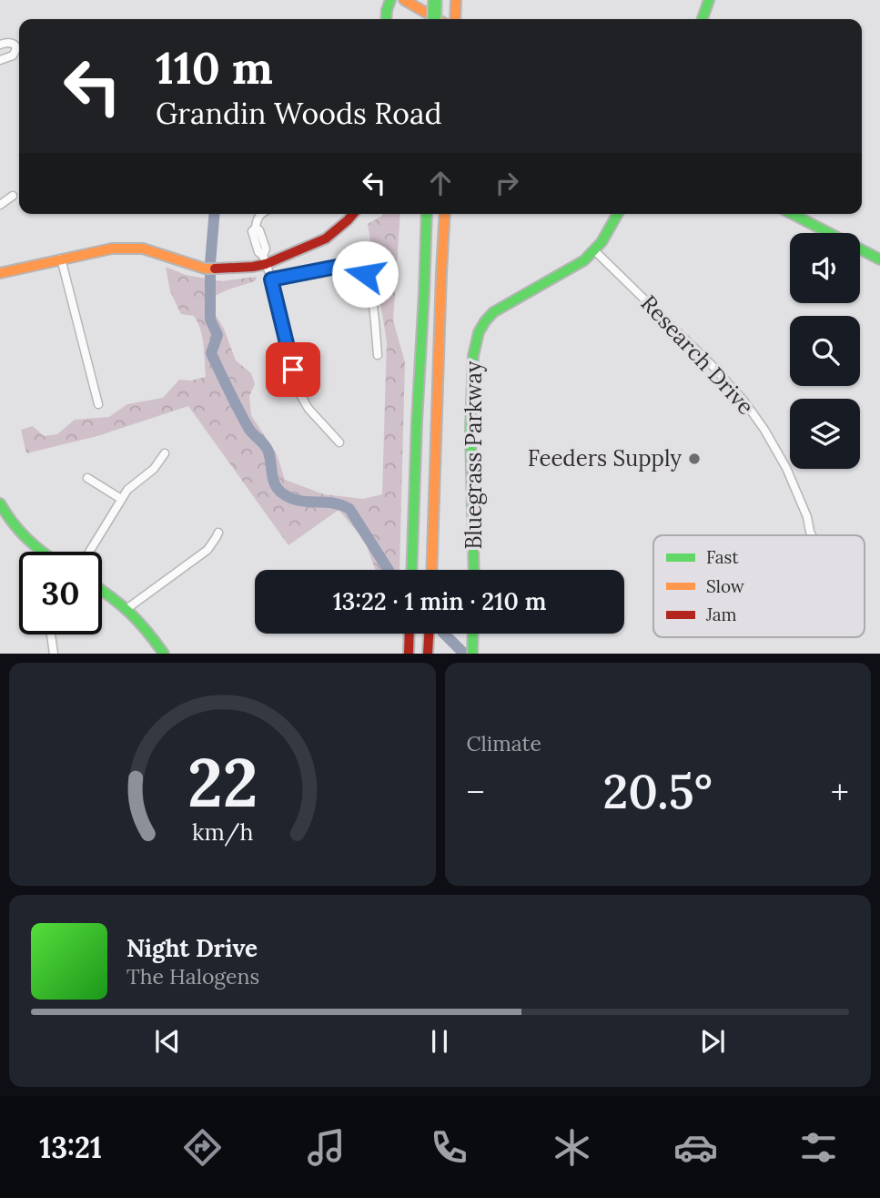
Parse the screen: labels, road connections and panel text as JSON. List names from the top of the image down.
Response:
{
  "streets": {
    "main road": ["Bluegrass Parkway"],
    "street": ["Research Drive"]
  },
  "crossings": [
    ["Research Drive", "Bluegrass Parkway"]
  ],
  "places": ["Feeders Supply"],
  "legend": ["Fast", "Slow", "Jam"],
  "page": {
    "turn": ["110 m", "Grandin Woods Road"],
    "limit": "30",
    "trip": "13:22 · 1 min · 210 m",
    "tile": "Climate",
    "heat": ["−", "20.5°", "+"],
    "song": ["Night Drive", "The Halogens"],
    "tabs": "13:21",
    "gauge": ["22", "km/h"]
  }
}
